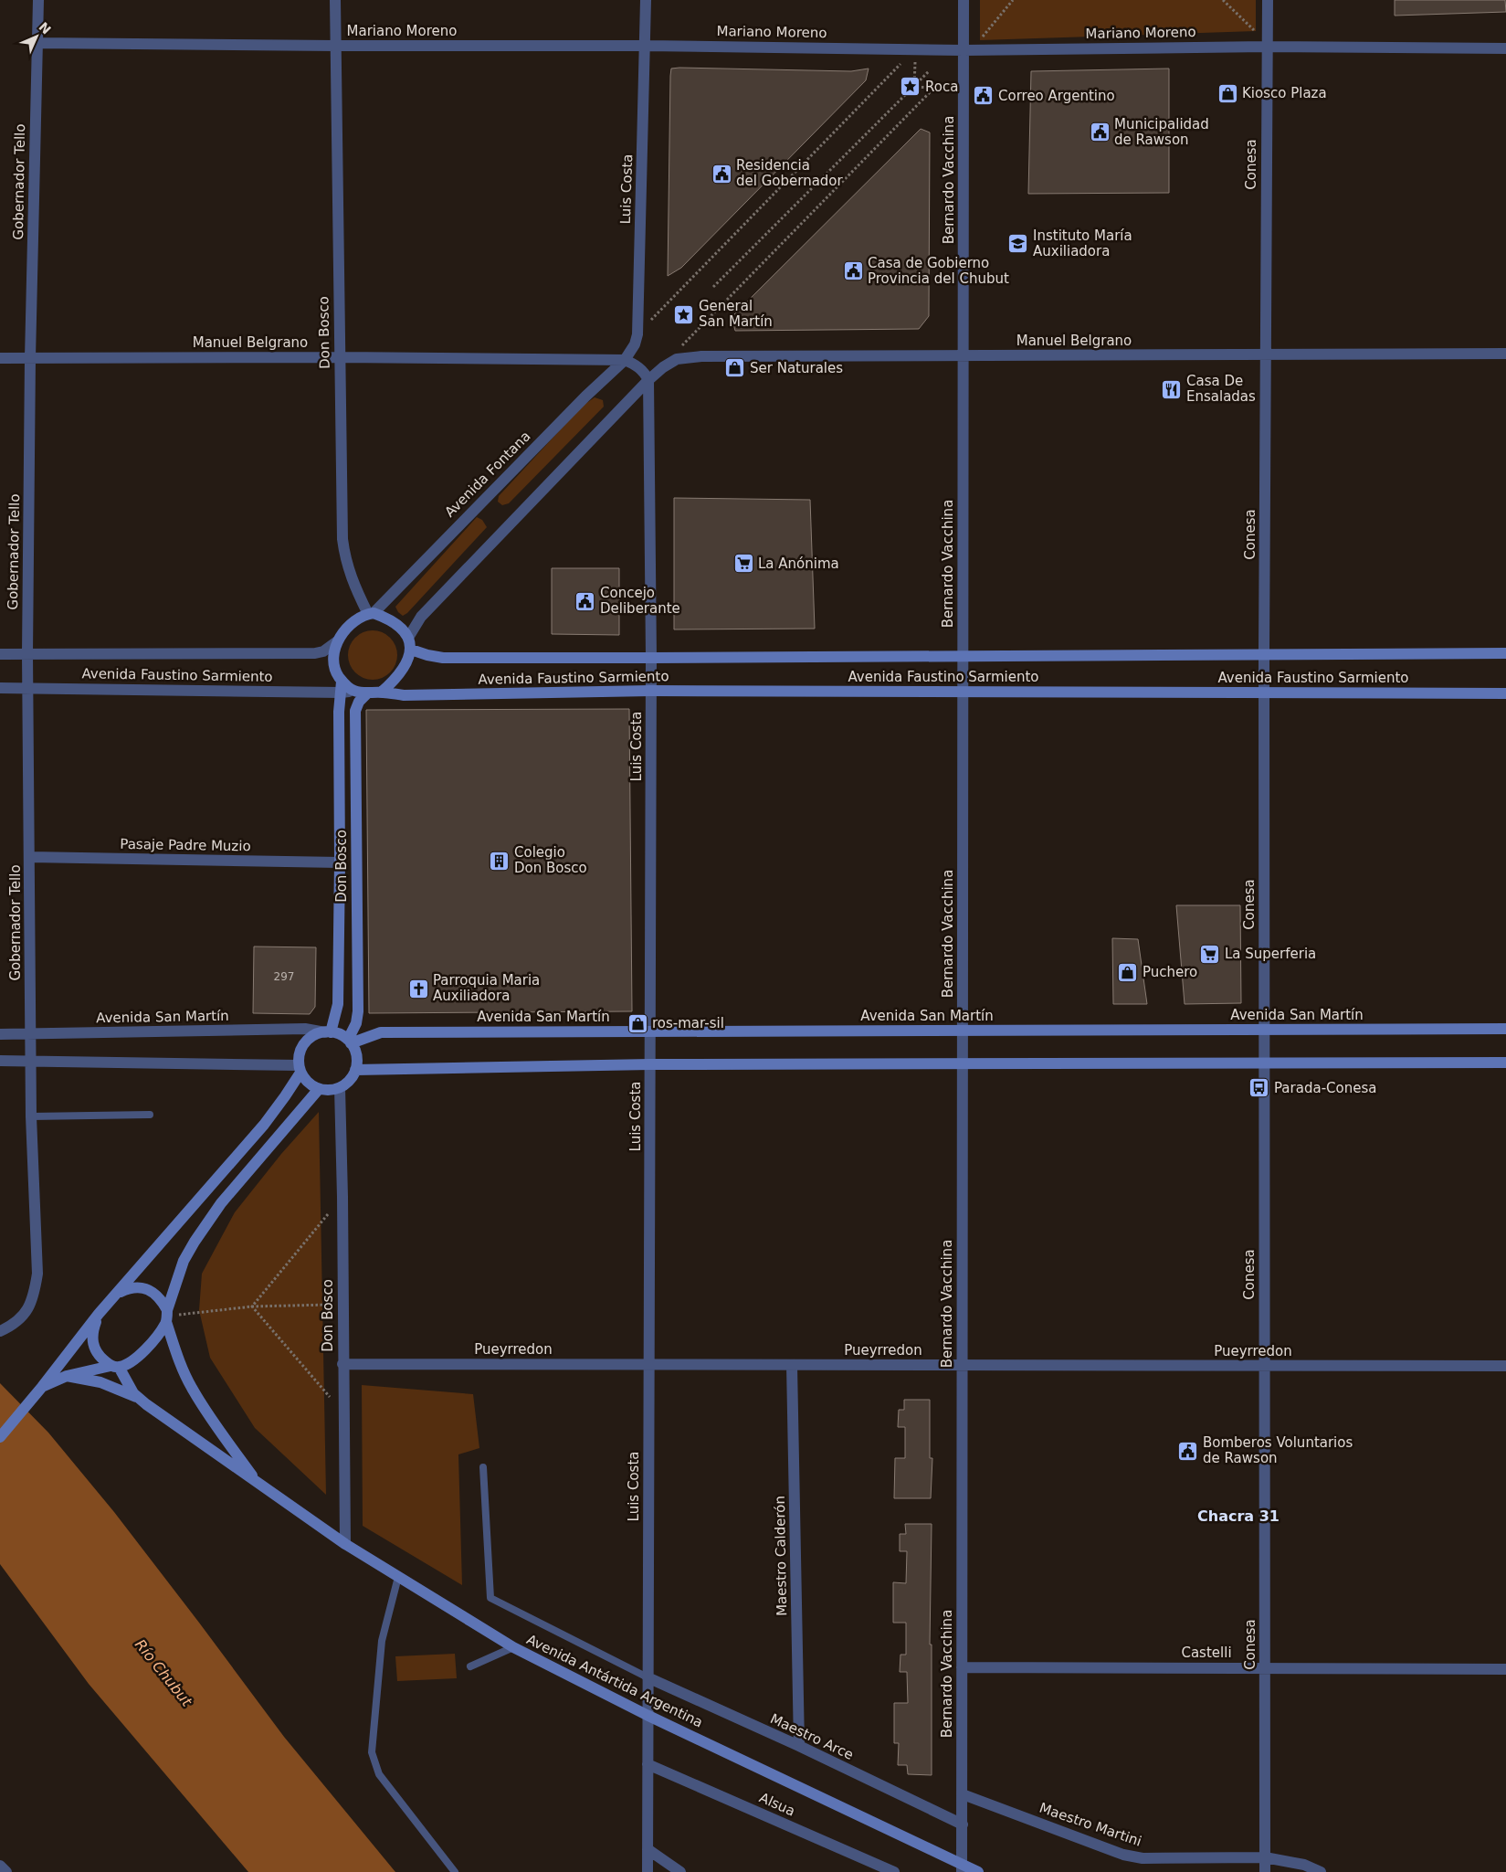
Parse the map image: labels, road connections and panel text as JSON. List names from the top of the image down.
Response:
{
  "streets": {
    "main road": [
      "Don Bosco",
      "Avenida Faustino Sarmiento",
      "Avenida San Martín",
      "Avenida Antártida Argentina"
    ],
    "street": [
      "Mariano Moreno",
      "Conesa",
      "Bernardo Vacchina",
      "Gobernador Tello",
      "Luis Costa",
      "Manuel Belgrano",
      "Avenida Fontana",
      "Pasaje Padre Muzio",
      "Pueyrredon",
      "Maestro Calderón",
      "Castelli",
      "Maestro Arce",
      "Alsua",
      "Maestro Martini"
    ]
  },
  "crossings": [
    ["Mariano Moreno", "Conesa"],
    ["Mariano Moreno", "Bernardo Vacchina"],
    ["Mariano Moreno", "Gobernador Tello"],
    ["Mariano Moreno", "Luis Costa"],
    ["Mariano Moreno", "Don Bosco"],
    ["Conesa", "Manuel Belgrano"],
    ["Conesa", "Avenida Faustino Sarmiento"],
    ["Conesa", "Avenida San Martín"],
    ["Conesa", "Pueyrredon"],
    ["Conesa", "Castelli"],
    ["Conesa", "Maestro Martini"],
    ["Bernardo Vacchina", "Manuel Belgrano"],
    ["Bernardo Vacchina", "Avenida Faustino Sarmiento"],
    ["Bernardo Vacchina", "Avenida San Martín"],
    ["Bernardo Vacchina", "Pueyrredon"],
    ["Bernardo Vacchina", "Castelli"],
    ["Bernardo Vacchina", "Avenida Antártida Argentina"],
    ["Bernardo Vacchina", "Maestro Arce"],
    ["Bernardo Vacchina", "Maestro Martini"],
    ["Gobernador Tello", "Manuel Belgrano"],
    ["Gobernador Tello", "Avenida Faustino Sarmiento"],
    ["Gobernador Tello", "Pasaje Padre Muzio"],
    ["Gobernador Tello", "Avenida San Martín"],
    ["Luis Costa", "Manuel Belgrano"],
    ["Luis Costa", "Avenida Fontana"],
    ["Luis Costa", "Avenida Faustino Sarmiento"],
    ["Luis Costa", "Avenida San Martín"],
    ["Luis Costa", "Pueyrredon"],
    ["Luis Costa", "Avenida Antártida Argentina"],
    ["Luis Costa", "Maestro Arce"],
    ["Luis Costa", "Alsua"],
    ["Don Bosco", "Manuel Belgrano"],
    ["Don Bosco", "Avenida Fontana"],
    ["Don Bosco", "Avenida Faustino Sarmiento"],
    ["Don Bosco", "Pasaje Padre Muzio"],
    ["Don Bosco", "Avenida San Martín"],
    ["Don Bosco", "Pueyrredon"],
    ["Don Bosco", "Avenida Antártida Argentina"],
    ["Manuel Belgrano", "Avenida Fontana"],
    ["Avenida Fontana", "Avenida Faustino Sarmiento"],
    ["Pueyrredon", "Maestro Calderón"],
    ["Maestro Calderón", "Maestro Arce"]
  ],
  "districts": ["Chacra 31"],
  "water": ["Río Chubut"],
  "places": {
    "place": ["Roca", "General San Martín"],
    "shop": [
      "Kiosco Plaza",
      "Ser Naturales",
      "Puchero",
      "ros-mar-sil"
    ],
    "public building": [
      "Correo Argentino",
      "Municipalidad de Rawson",
      "Residencia del Gobernador",
      "Casa de Gobierno Provincia del Chubut",
      "Concejo Deliberante",
      "Bomberos Voluntarios de Rawson"
    ],
    "school or university": ["Instituto María Auxiliadora"],
    "restaurant": ["Casa De Ensaladas"],
    "supermarket": ["La Anónima", "La Superferia"],
    "building": ["Colegio Don Bosco"],
    "church": ["Parroquia Maria Auxiliadora"],
    "bus stop": ["Parada-Conesa"]
  },
  "house_numbers": ["297"],
  "north": "top right"
}
